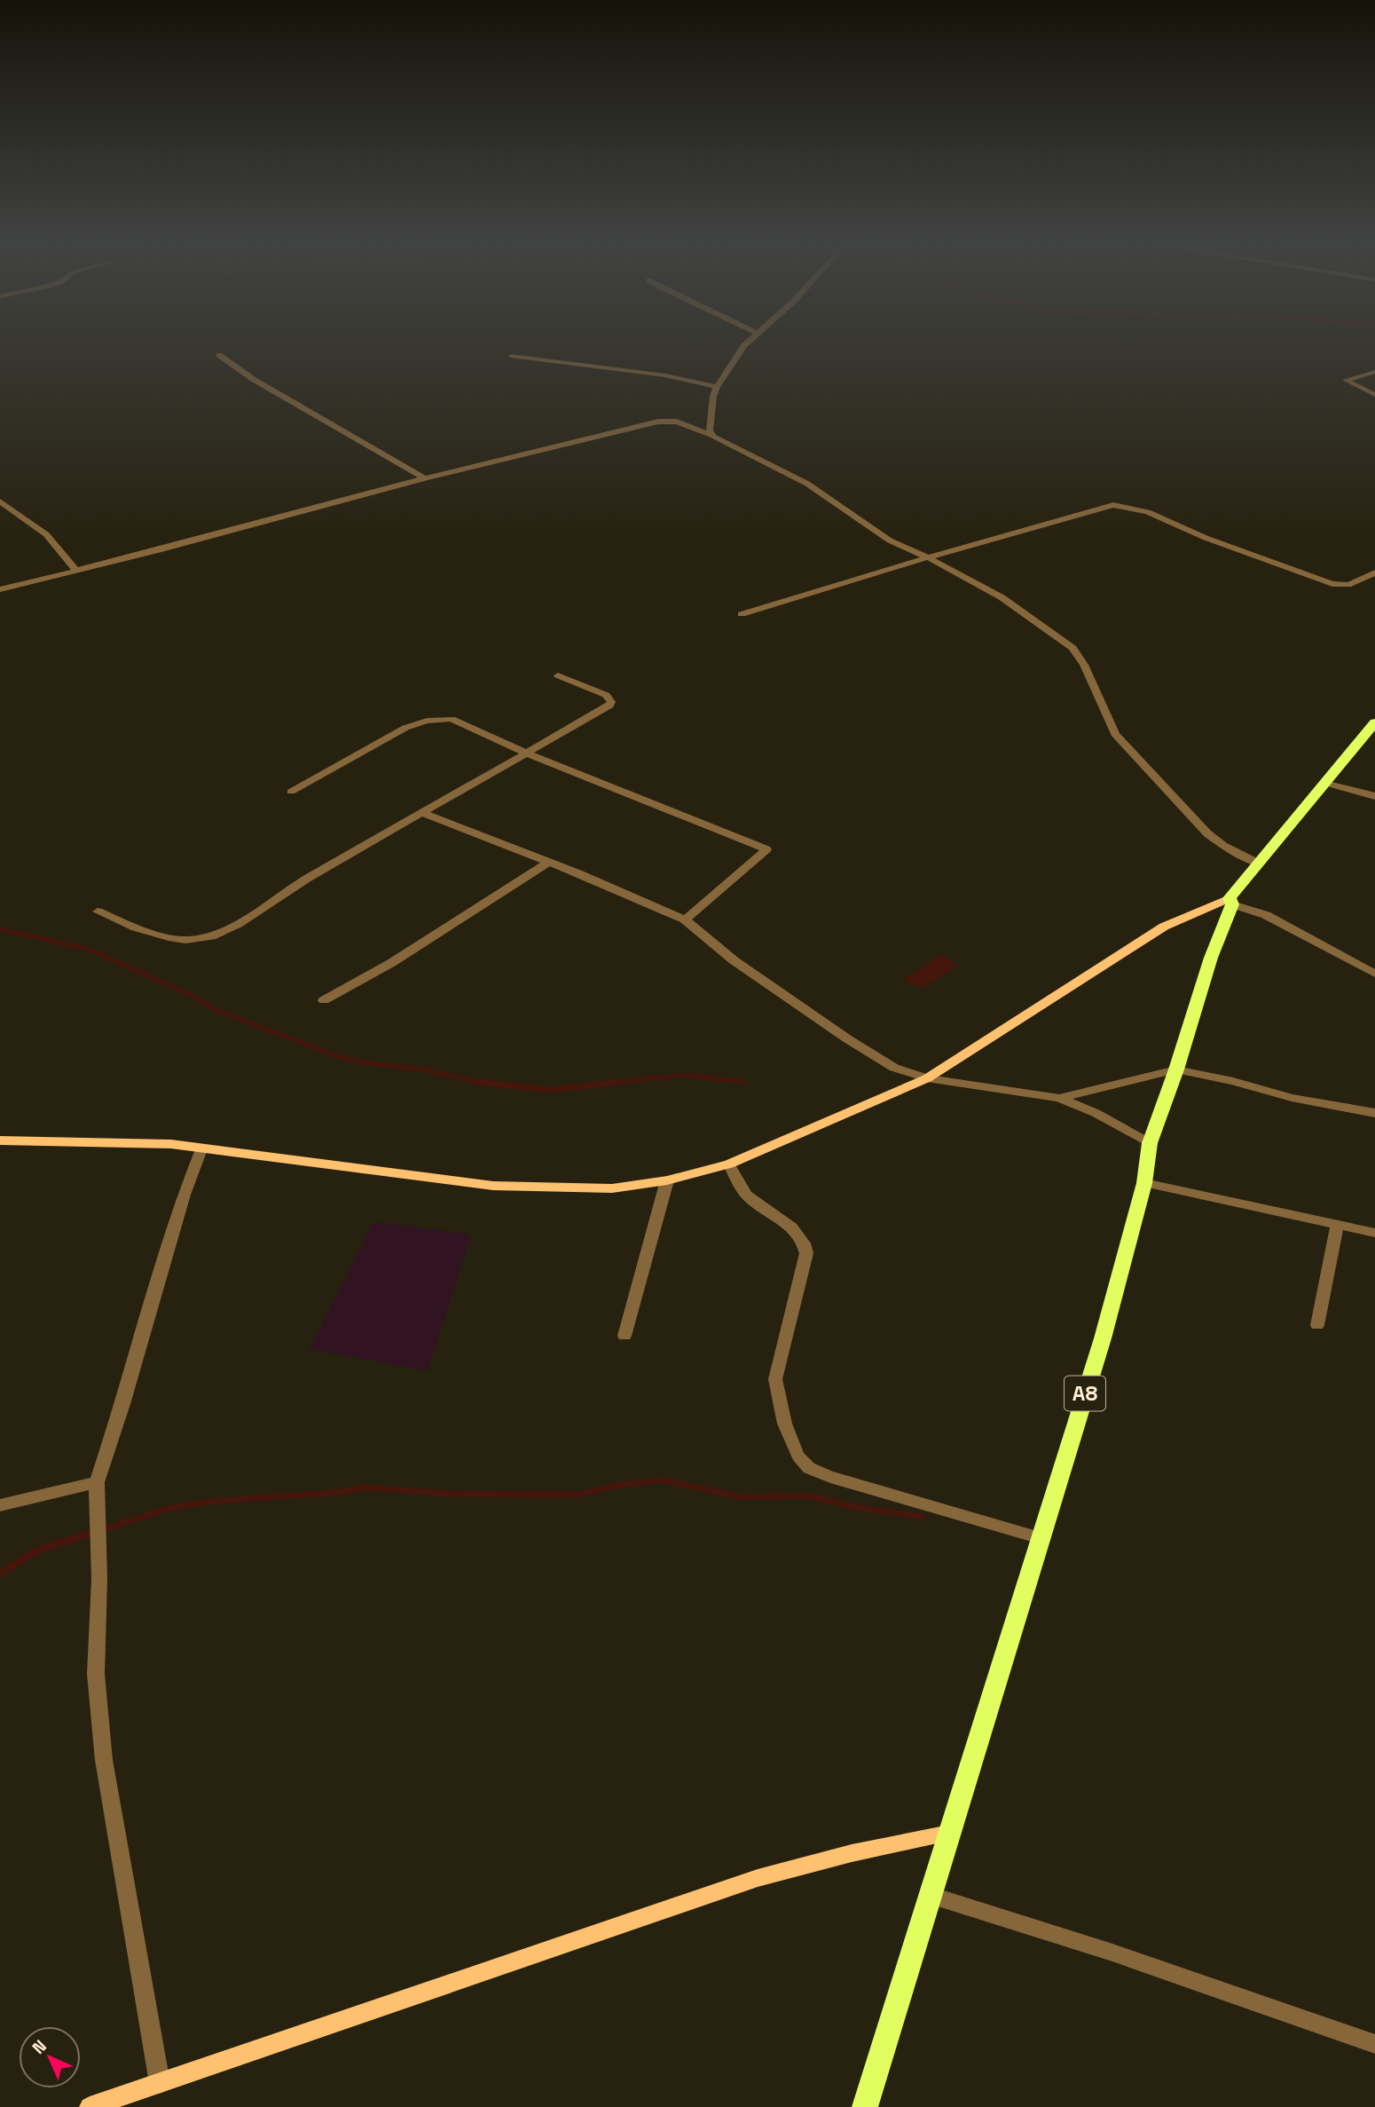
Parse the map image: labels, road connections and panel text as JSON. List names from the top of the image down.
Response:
{
  "streets": {
    "main road": ["A8"]
  },
  "north": "top left"
}
